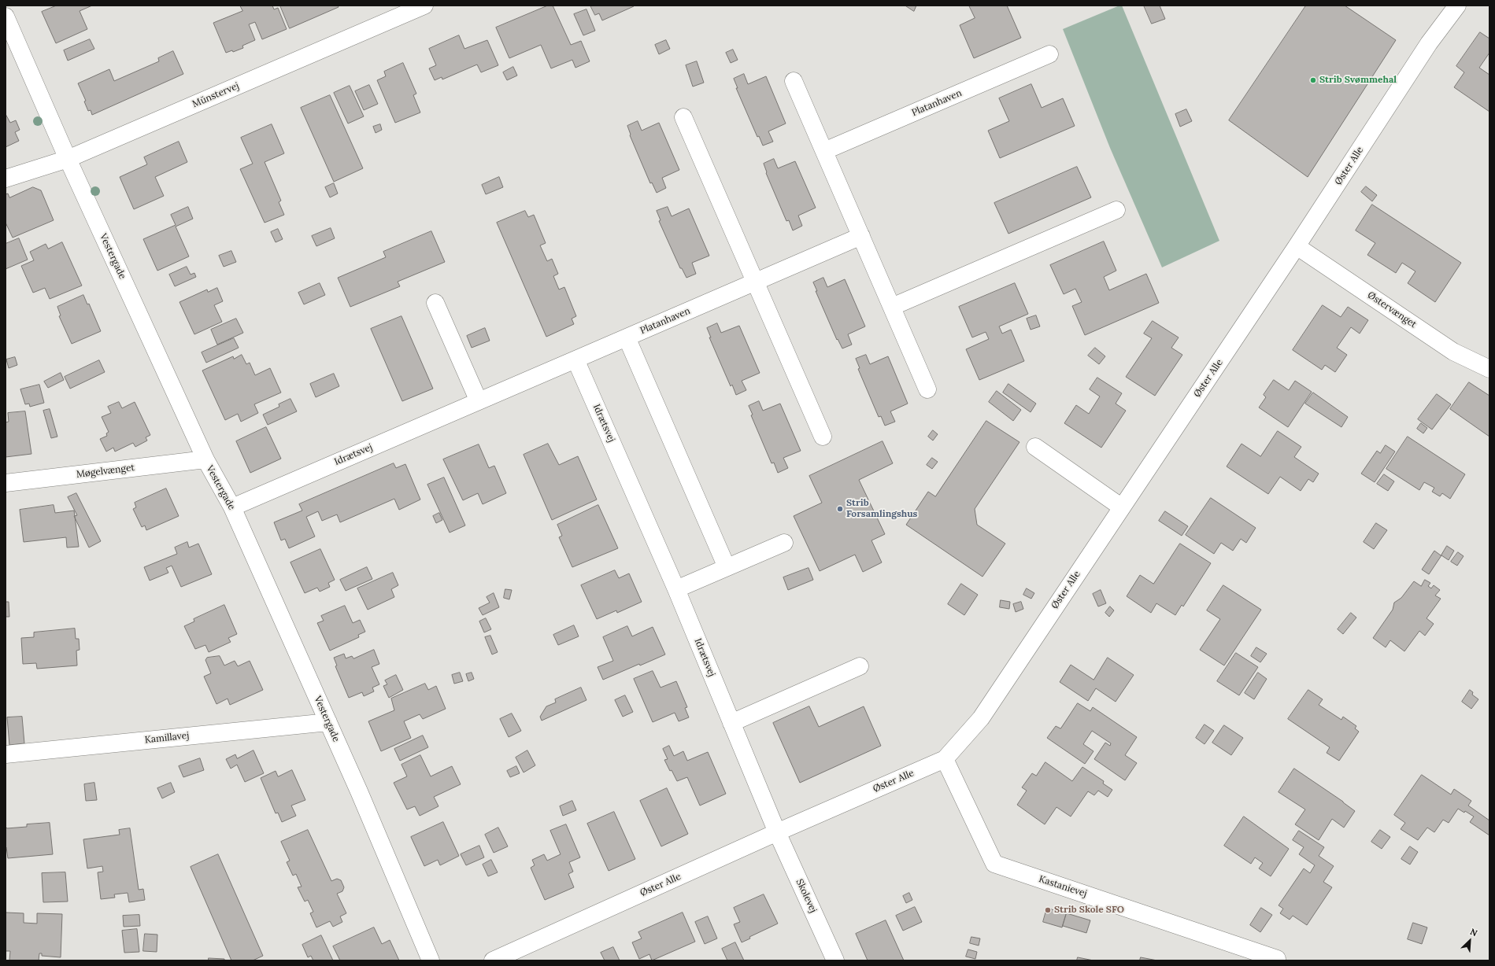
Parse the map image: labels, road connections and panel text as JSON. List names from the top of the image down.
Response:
{
  "streets": {
    "street": [
      "Münstervej",
      "Platanhaven",
      "Øster Alle",
      "Vestergade",
      "Østervænget",
      "Idrætsvej",
      "Møgelvænget",
      "Kamillavej",
      "Kastanievej",
      "Skolevej"
    ]
  },
  "crossings": [
    ["Münstervej", "Vestergade"],
    ["Platanhaven", "Idrætsvej"],
    ["Øster Alle", "Østervænget"],
    ["Øster Alle", "Idrætsvej"],
    ["Øster Alle", "Kastanievej"],
    ["Øster Alle", "Skolevej"],
    ["Vestergade", "Idrætsvej"],
    ["Vestergade", "Møgelvænget"],
    ["Vestergade", "Kamillavej"],
    ["Idrætsvej", "Skolevej"]
  ],
  "places": ["Strib Svømmehal", "Strib Forsamlingshus", "Strib Skole SFO"],
  "north": "top right"
}
